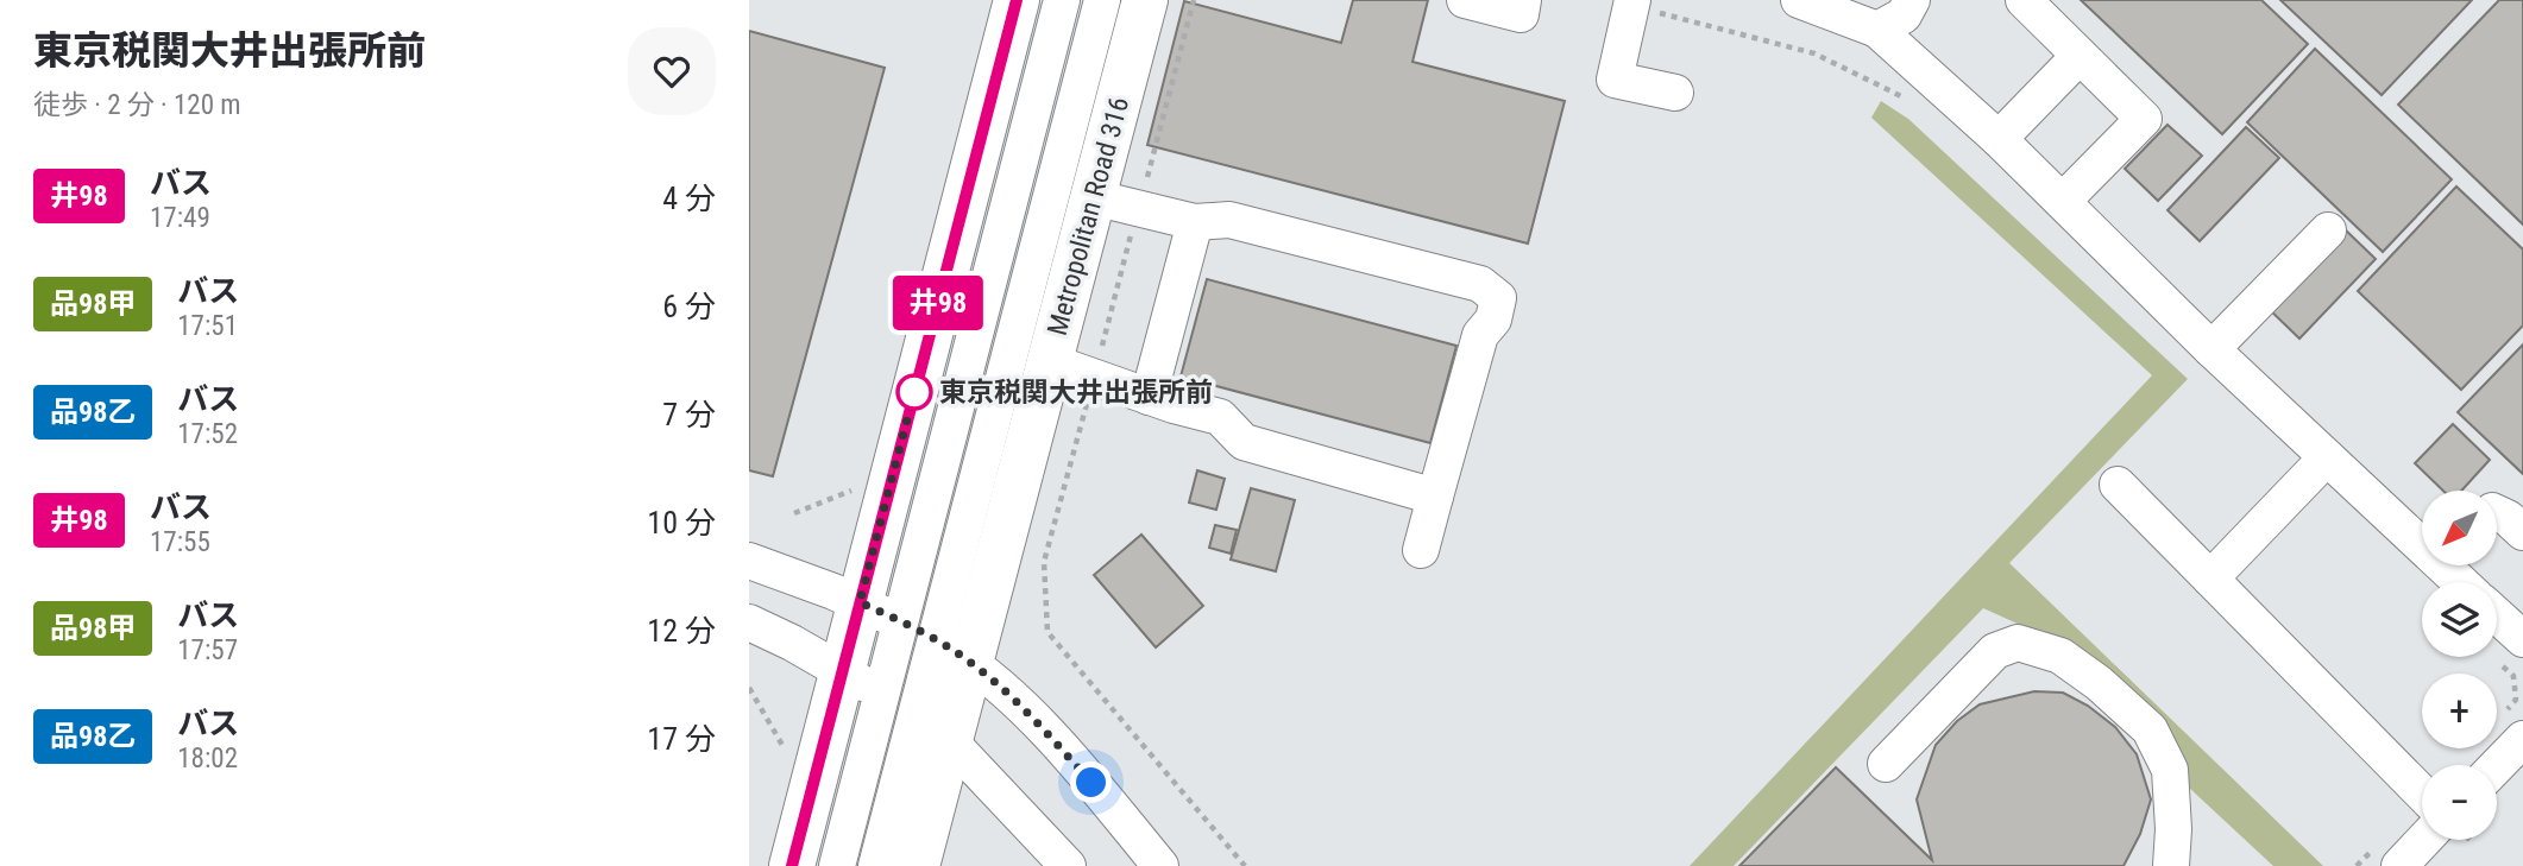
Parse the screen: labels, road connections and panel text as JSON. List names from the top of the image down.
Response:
{
  "streets": {
    "main road": ["Metropolitan Road 316"]
  },
  "places": ["東京税関大井出張所前"],
  "lines": ["bus line 井98"],
  "north": "bottom left",
  "page": {
    "heading": ["東京税関大井出張所前", "徒歩 · 2 分 · 120 m"],
    "on_map": "井98",
    "list": [
      {
        "mark": "井98",
        "name": "バス",
        "note": "17:49",
        "value": "4 分"
      },
      {
        "mark": "品98甲",
        "name": "バス",
        "note": "17:51",
        "value": "6 分"
      },
      {
        "mark": "品98乙",
        "name": "バス",
        "note": "17:52",
        "value": "7 分"
      },
      {
        "mark": "井98",
        "name": "バス",
        "note": "17:55",
        "value": "10 分"
      },
      {
        "mark": "品98甲",
        "name": "バス",
        "note": "17:57",
        "value": "12 分"
      },
      {
        "mark": "品98乙",
        "name": "バス",
        "note": "18:02",
        "value": "17 分"
      }
    ],
    "map_buttons": ["+", "−"]
  }
}
